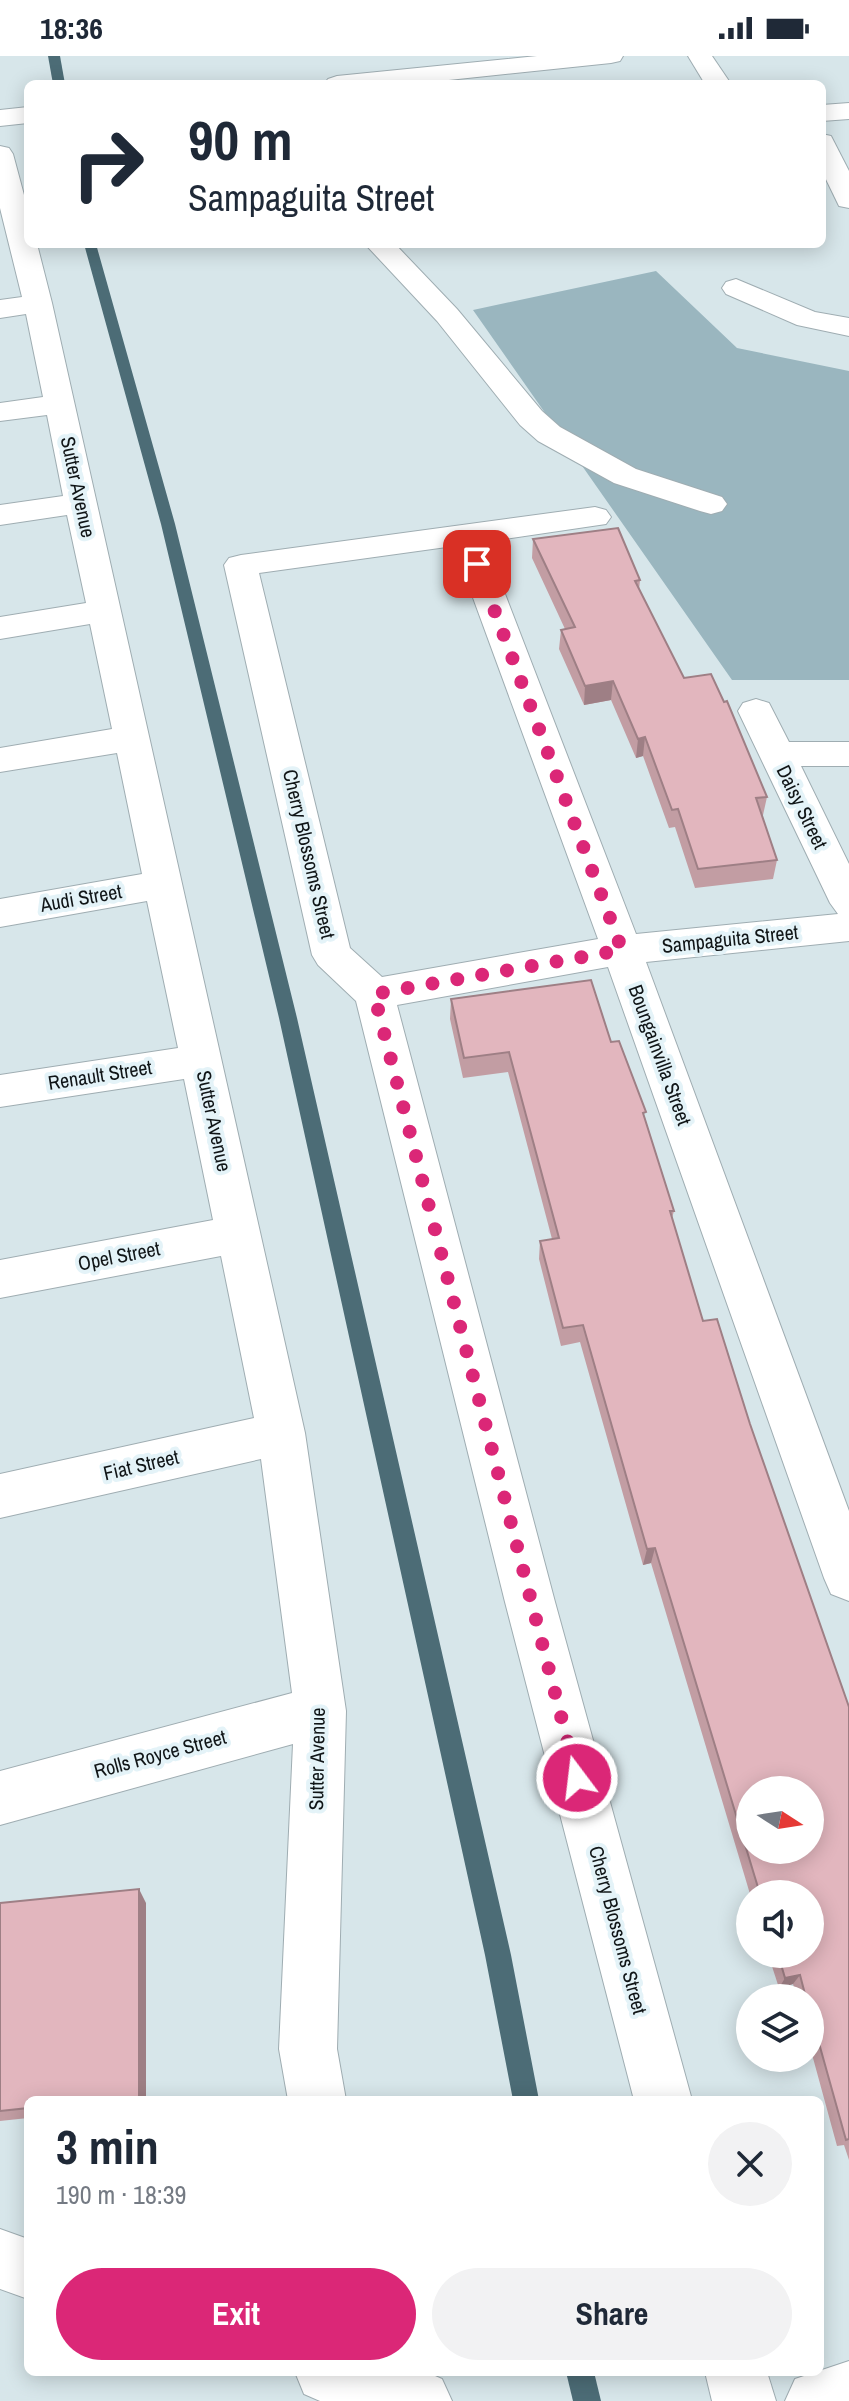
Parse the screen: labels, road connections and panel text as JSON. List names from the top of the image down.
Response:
{
  "streets": {
    "street": [
      "Sutter Avenue",
      "Daisy Street",
      "Cherry Blossoms Street",
      "Audi Street",
      "Sampaguita Street",
      "Boungainvilla Street",
      "Renault Street",
      "Opel Street",
      "Fiat Street",
      "Rolls Royce Street"
    ]
  },
  "crossings": [
    ["Sutter Avenue", "Audi Street"],
    ["Sutter Avenue", "Renault Street"],
    ["Sutter Avenue", "Opel Street"],
    ["Sutter Avenue", "Fiat Street"],
    ["Sutter Avenue", "Rolls Royce Street"],
    ["Cherry Blossoms Street", "Sampaguita Street"],
    ["Cherry Blossoms Street", "Boungainvilla Street"],
    ["Sampaguita Street", "Boungainvilla Street"]
  ],
  "north": "right",
  "page": {
    "status": "18:36",
    "turn": ["90 m", "Sampaguita Street"],
    "heading": ["3 min", "190 m · 18:39"],
    "buttons": ["Exit", "Share"]
  }
}
